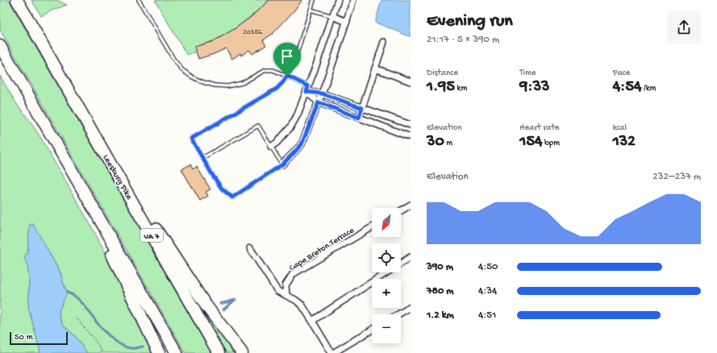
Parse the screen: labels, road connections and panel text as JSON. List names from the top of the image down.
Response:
{
  "streets": {
    "highway": ["Leesburg Pike", "VA 7"],
    "street": ["Cape Breton Terrace"]
  },
  "house_numbers": ["20356"],
  "scale_bar": "50 m",
  "north": "bottom left",
  "page": {
    "heading": ["Evening run", "21:17 · 5 × 390 m"],
    "stats": [
      ["Distance", "1.95 km"],
      ["Time", "9:33"],
      ["Pace", "4:54 /km"],
      ["Elevation", "30 m"],
      ["Heart rate", "154 bpm"],
      ["kcal", "132"]
    ],
    "chart": ["Elevation", "232–237 m"],
    "map_buttons": ["+", "−"],
    "list": [
      {
        "name": "390 m",
        "note": "4:50"
      },
      {
        "name": "780 m",
        "note": "4:34"
      },
      {
        "name": "1.2 km",
        "note": "4:51"
      }
    ],
    "scale": "50 m"
  }
}
